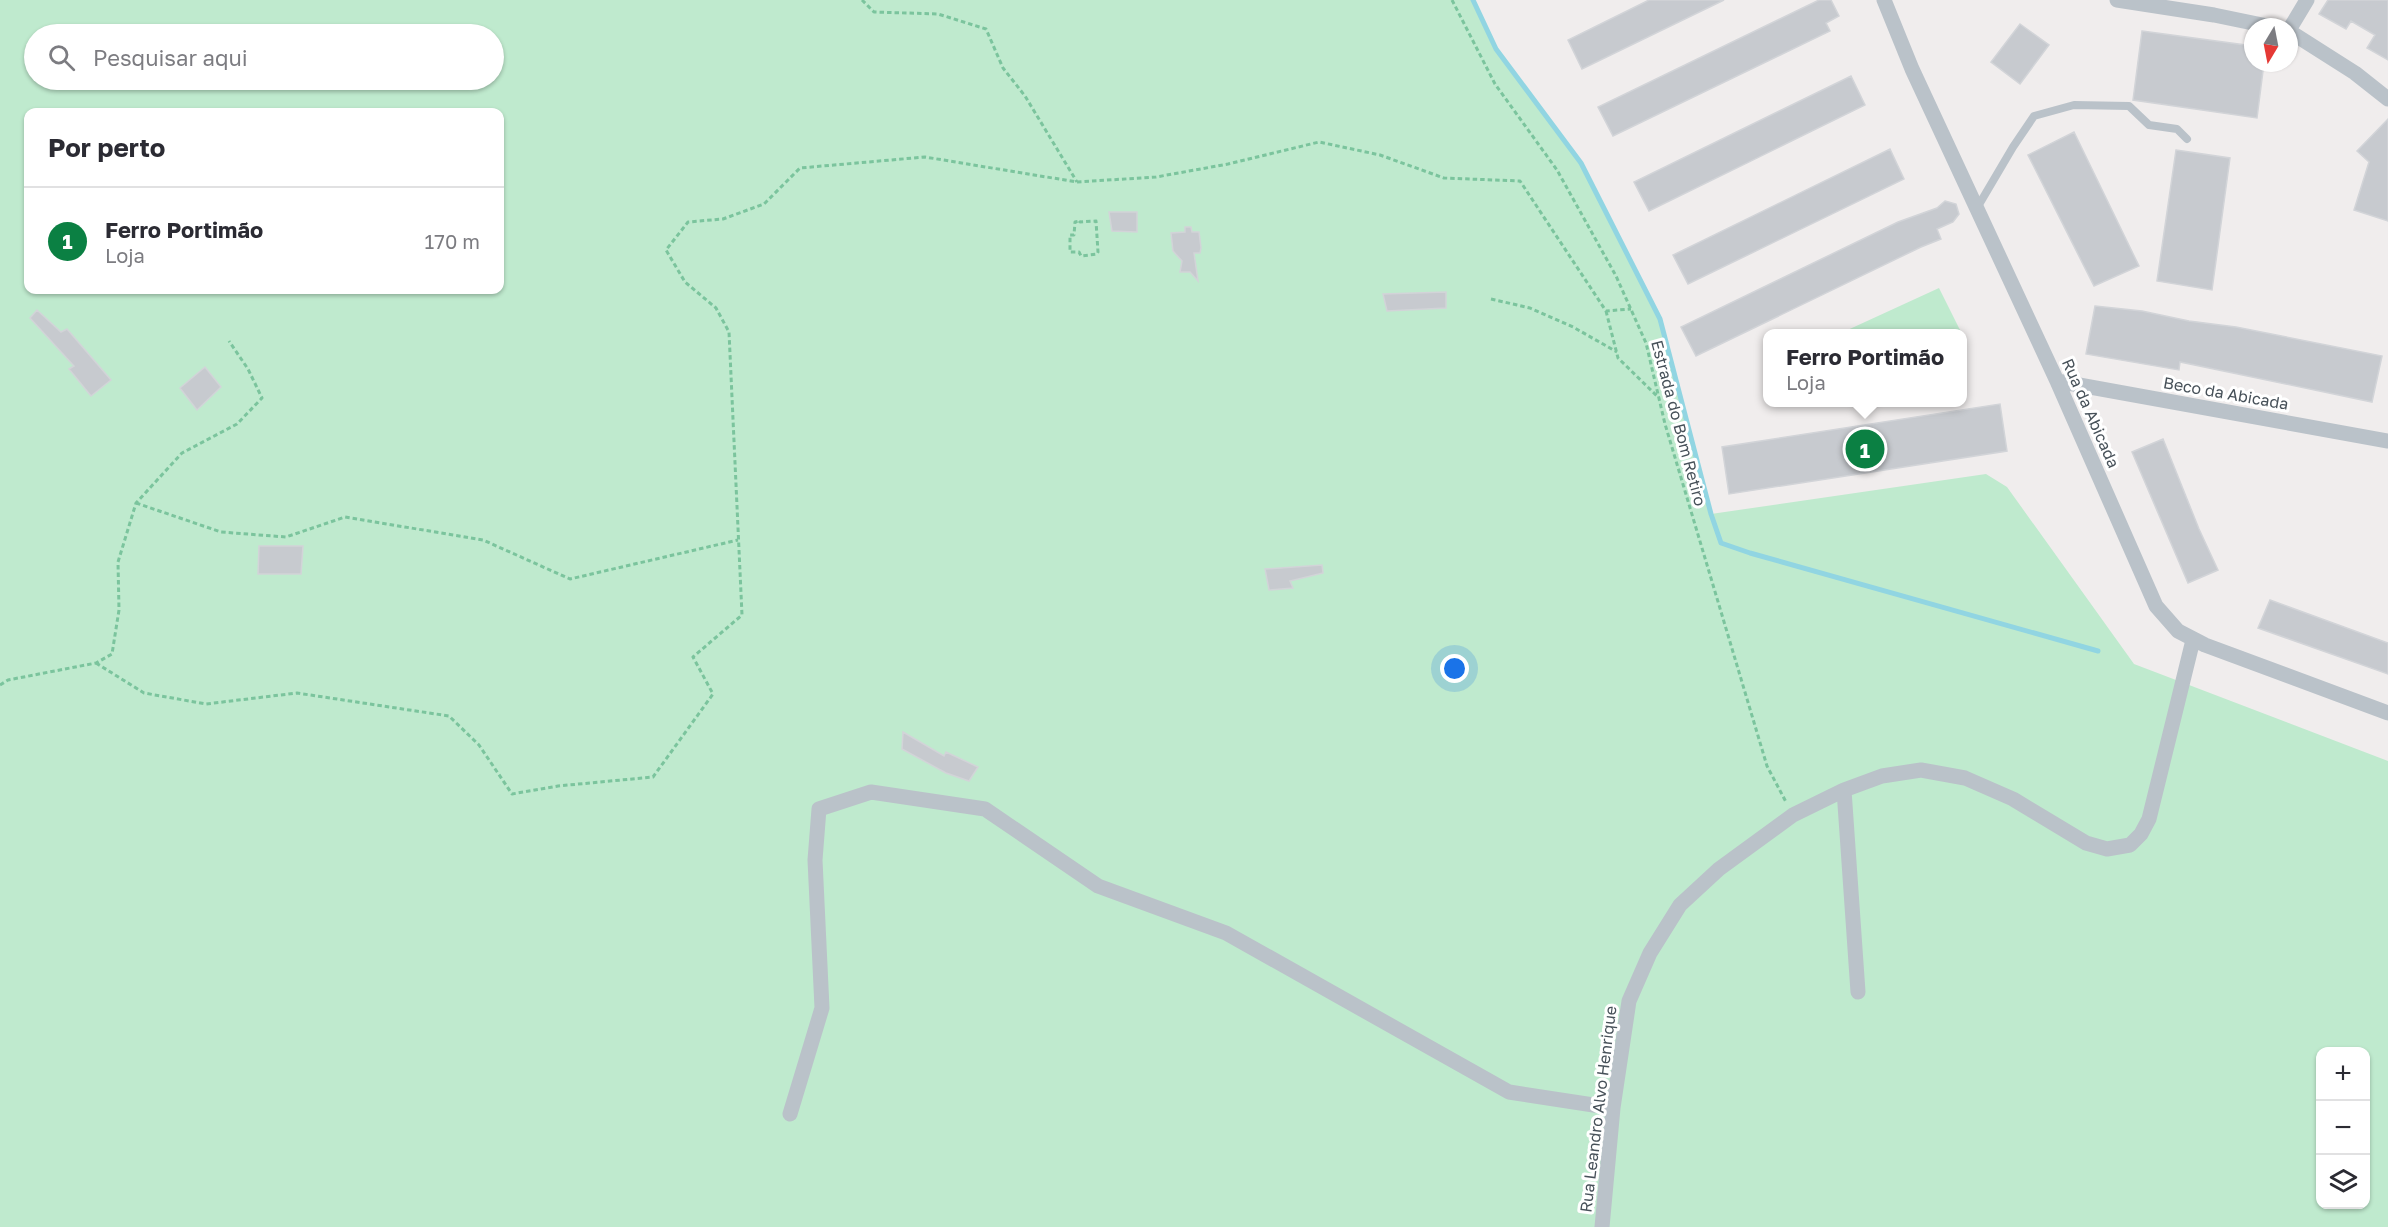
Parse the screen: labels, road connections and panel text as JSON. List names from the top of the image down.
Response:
{
  "streets": {
    "street": ["Beco da Abicada", "Rua da Abicada", "Rua Leandro Alvo Henrique"],
    "path": ["Estrada do Bom Retiro"]
  },
  "crossings": [
    ["Beco da Abicada", "Rua da Abicada"],
    ["Rua da Abicada", "Rua Leandro Alvo Henrique"],
    ["Estrada do Bom Retiro", "Rua Leandro Alvo Henrique"]
  ],
  "north": "bottom",
  "page": {
    "search": "Pesquisar aqui",
    "heading": "Por perto",
    "list": [
      {
        "mark": "1",
        "name": "Ferro Portimão",
        "note": "Loja",
        "value": "170 m"
      }
    ],
    "popup": ["Ferro Portimão", "Loja"],
    "pins": "1",
    "map_buttons": ["+", "−"]
  }
}
